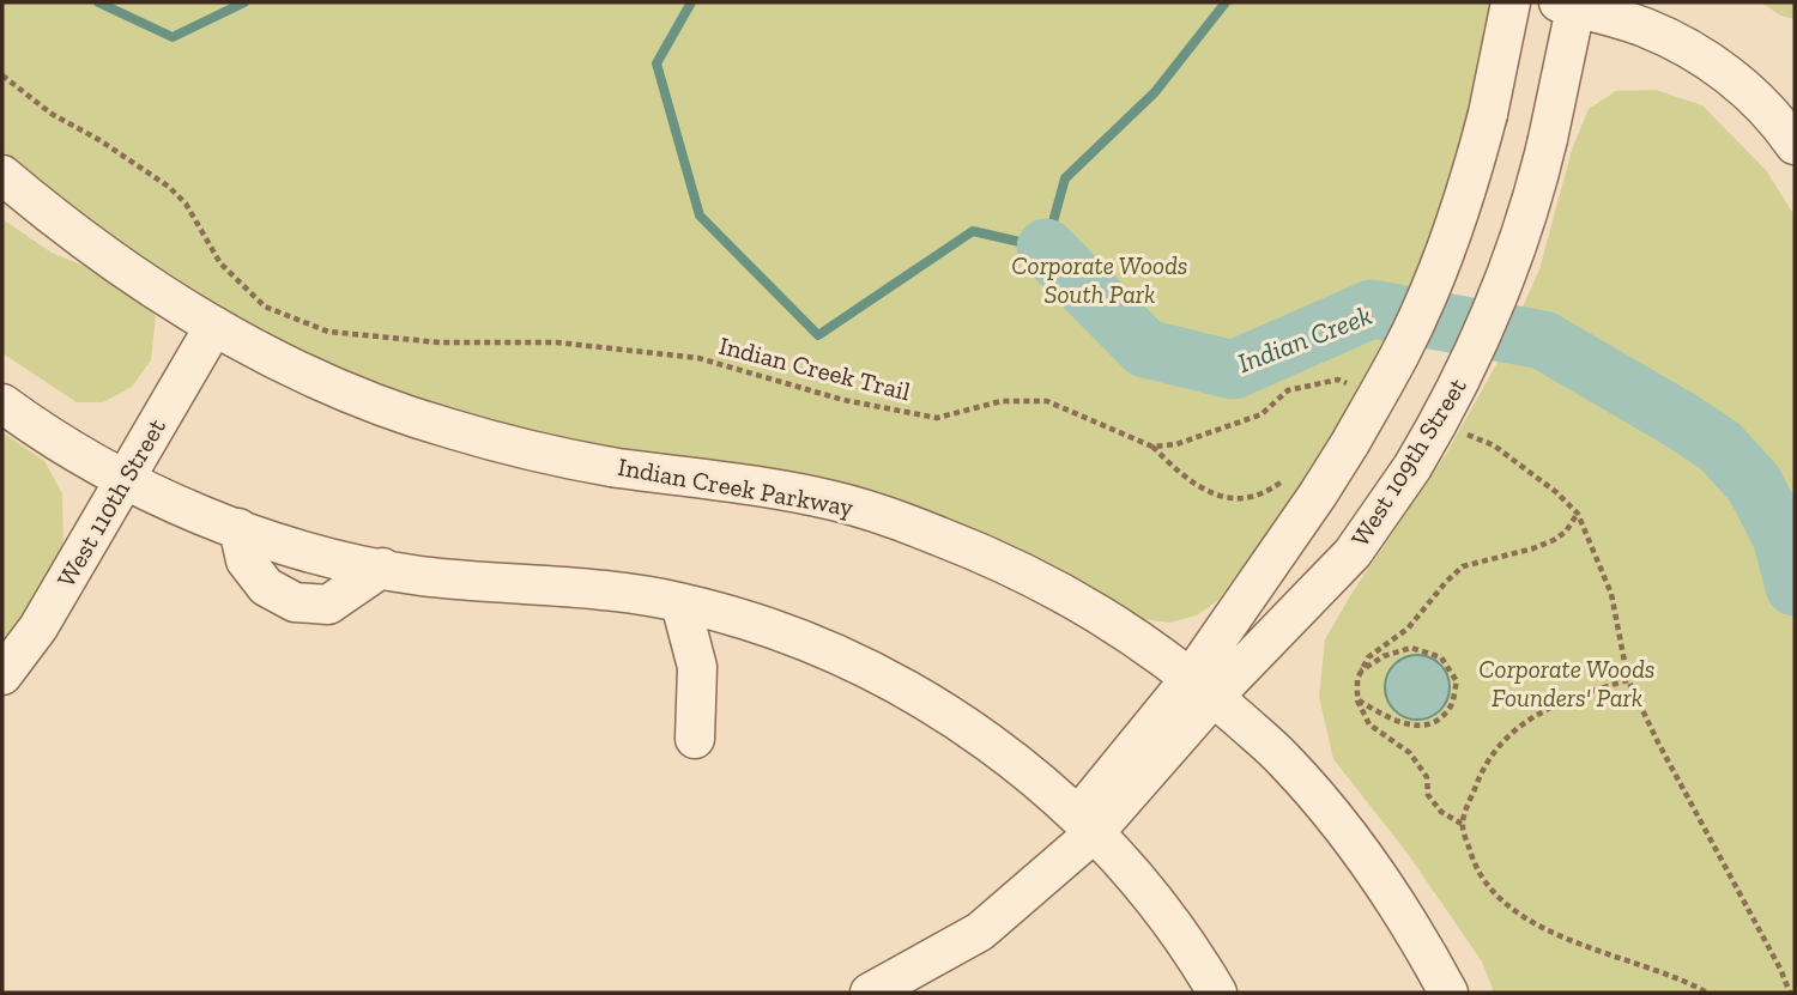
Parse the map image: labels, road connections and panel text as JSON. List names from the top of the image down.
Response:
{
  "streets": {
    "street": ["West 109th Street", "Indian Creek Parkway", "West 110th Street"],
    "path": ["Indian Creek Trail"]
  },
  "crossings": [
    ["West 109th Street", "Indian Creek Parkway"],
    ["Indian Creek Parkway", "West 110th Street"]
  ],
  "water": ["Indian Creek"],
  "parks": ["Corporate Woods South Park", "Corporate Woods Founders' Park"]
}
